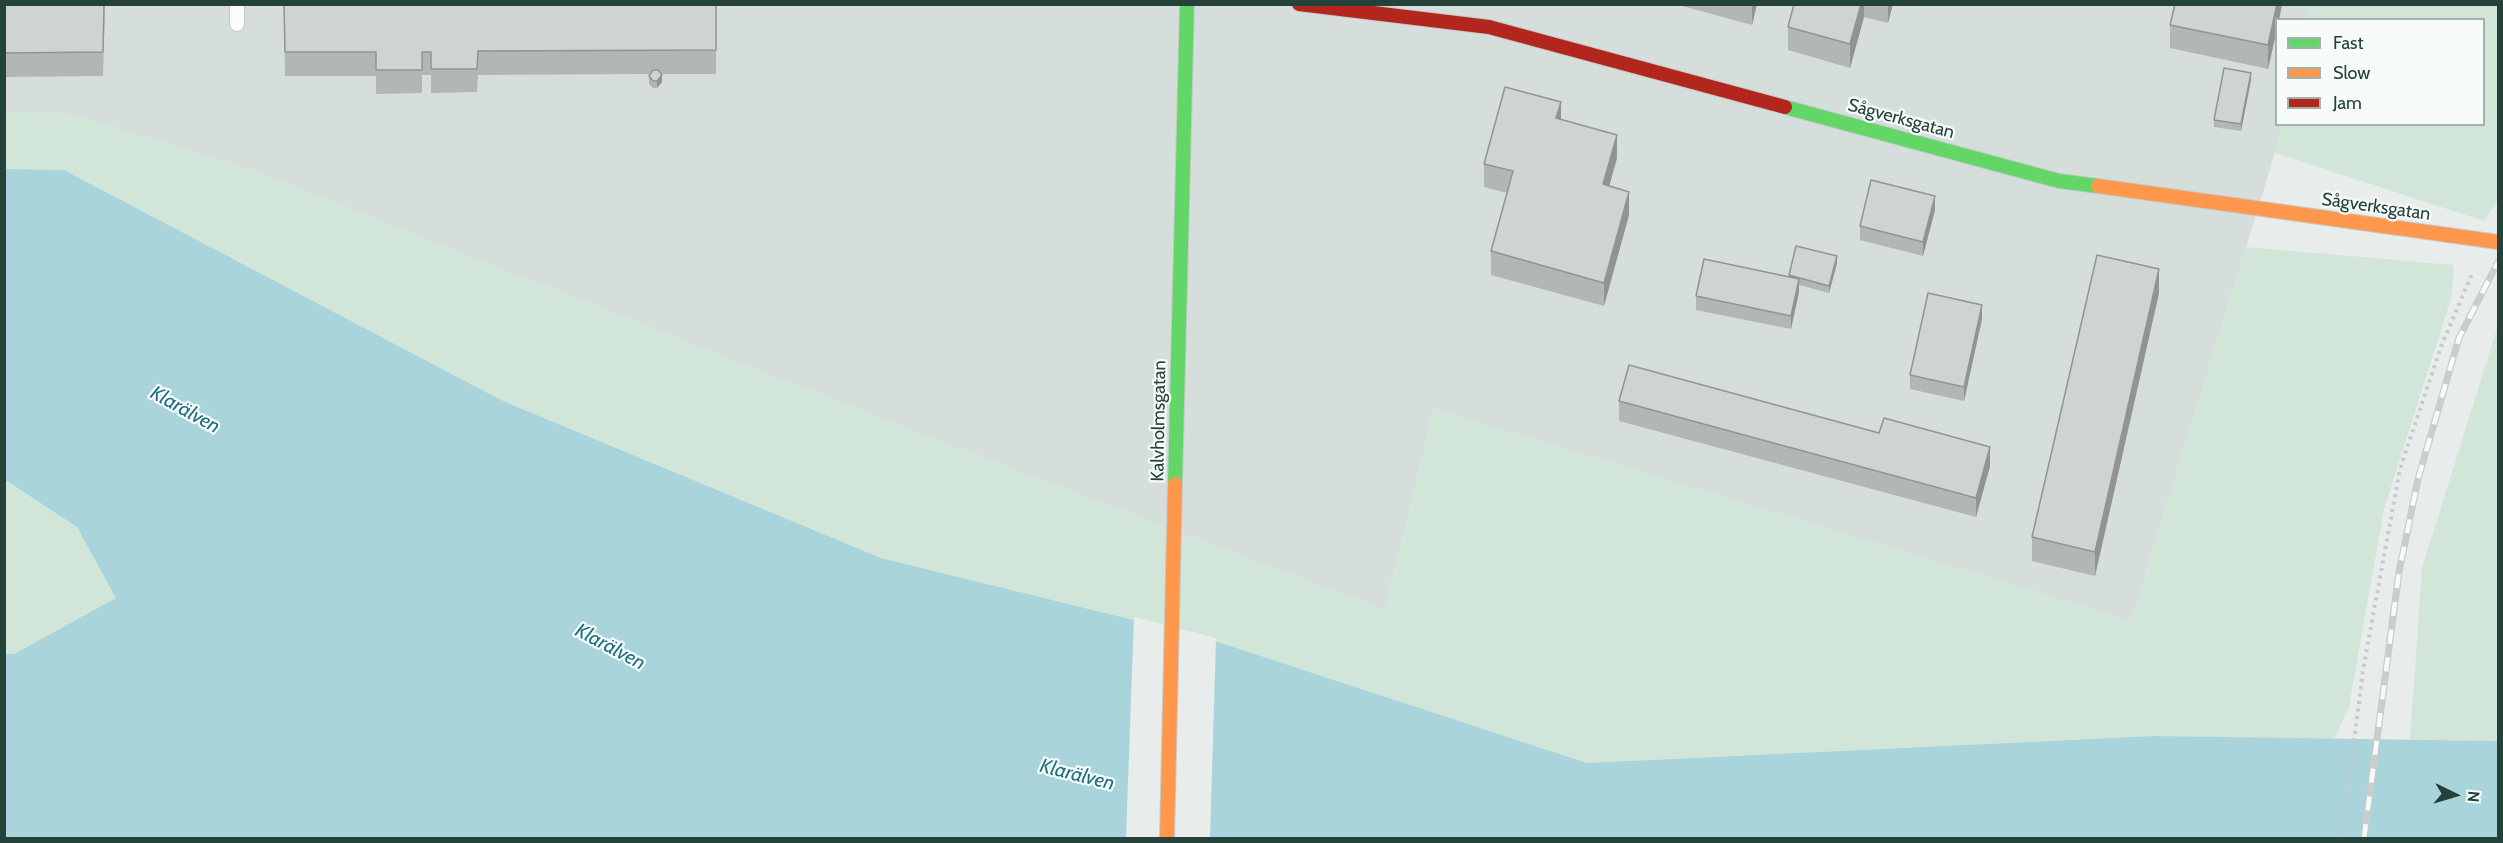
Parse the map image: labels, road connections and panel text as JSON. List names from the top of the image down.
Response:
{
  "streets": {
    "street": ["Sågverksgatan", "Kalvholmsgatan"]
  },
  "water": ["Klarälven"],
  "legend": ["Fast", "Slow", "Jam"],
  "north": "right"
}
